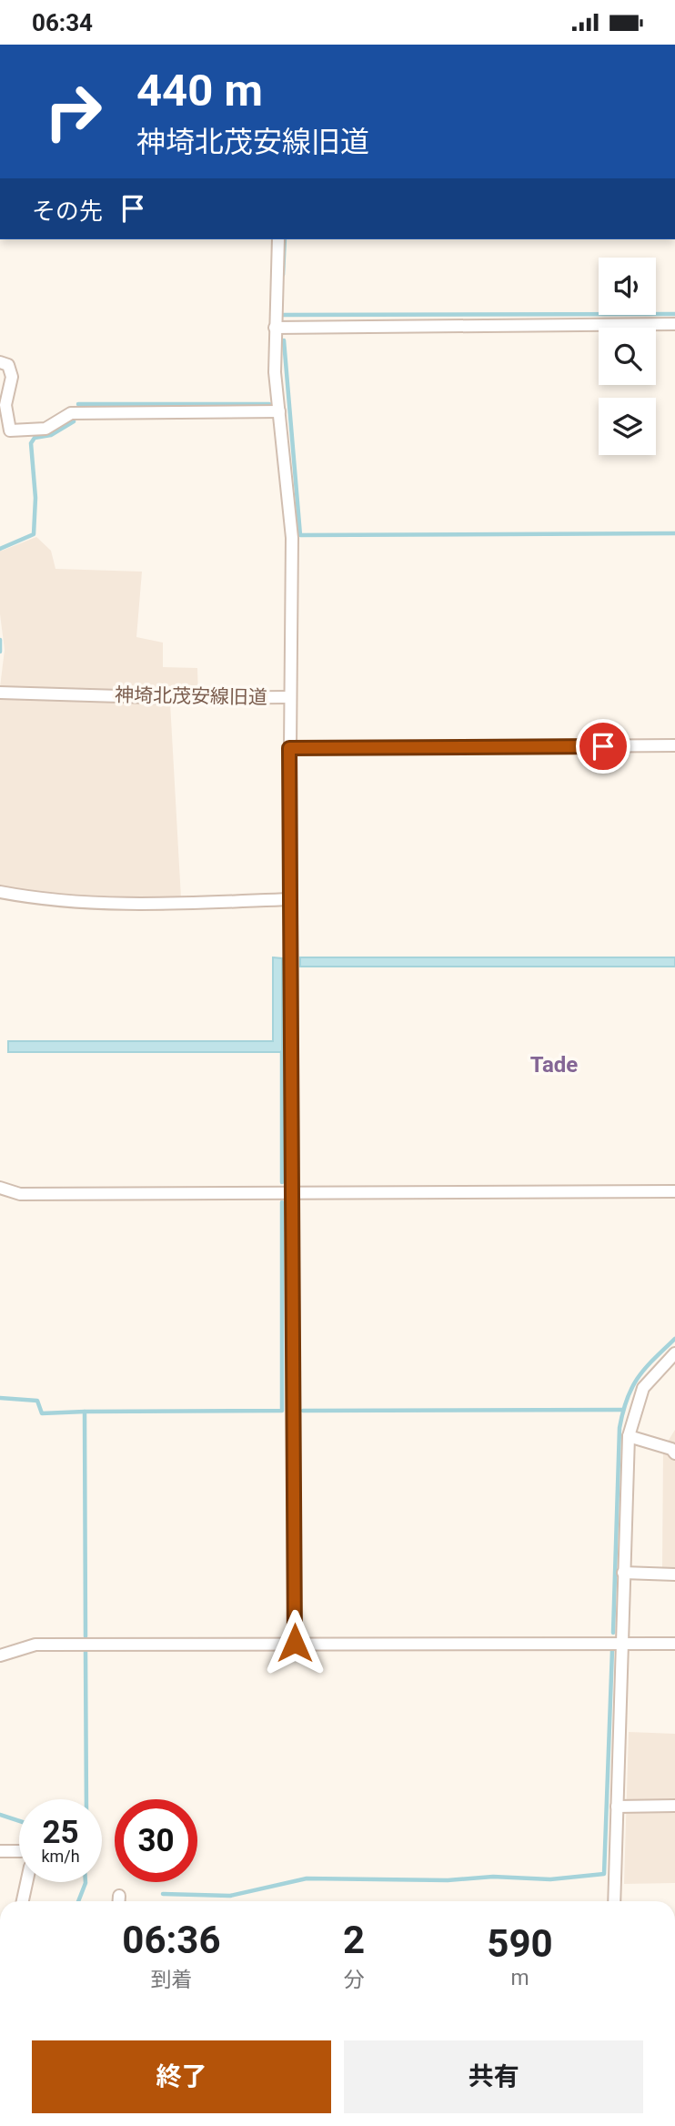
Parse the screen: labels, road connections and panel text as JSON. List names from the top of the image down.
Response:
{
  "streets": {
    "street": ["神埼北茂安線旧道"]
  },
  "districts": ["Tade"],
  "page": {
    "status": "06:34",
    "turn": ["440 m", "神埼北茂安線旧道"],
    "then": "その先",
    "speed": "25 km/h",
    "limit": "30",
    "eta": [
      "06:36",
      "到着",
      "2",
      "分",
      "590",
      "m"
    ],
    "buttons": ["終了", "共有"]
  }
}
